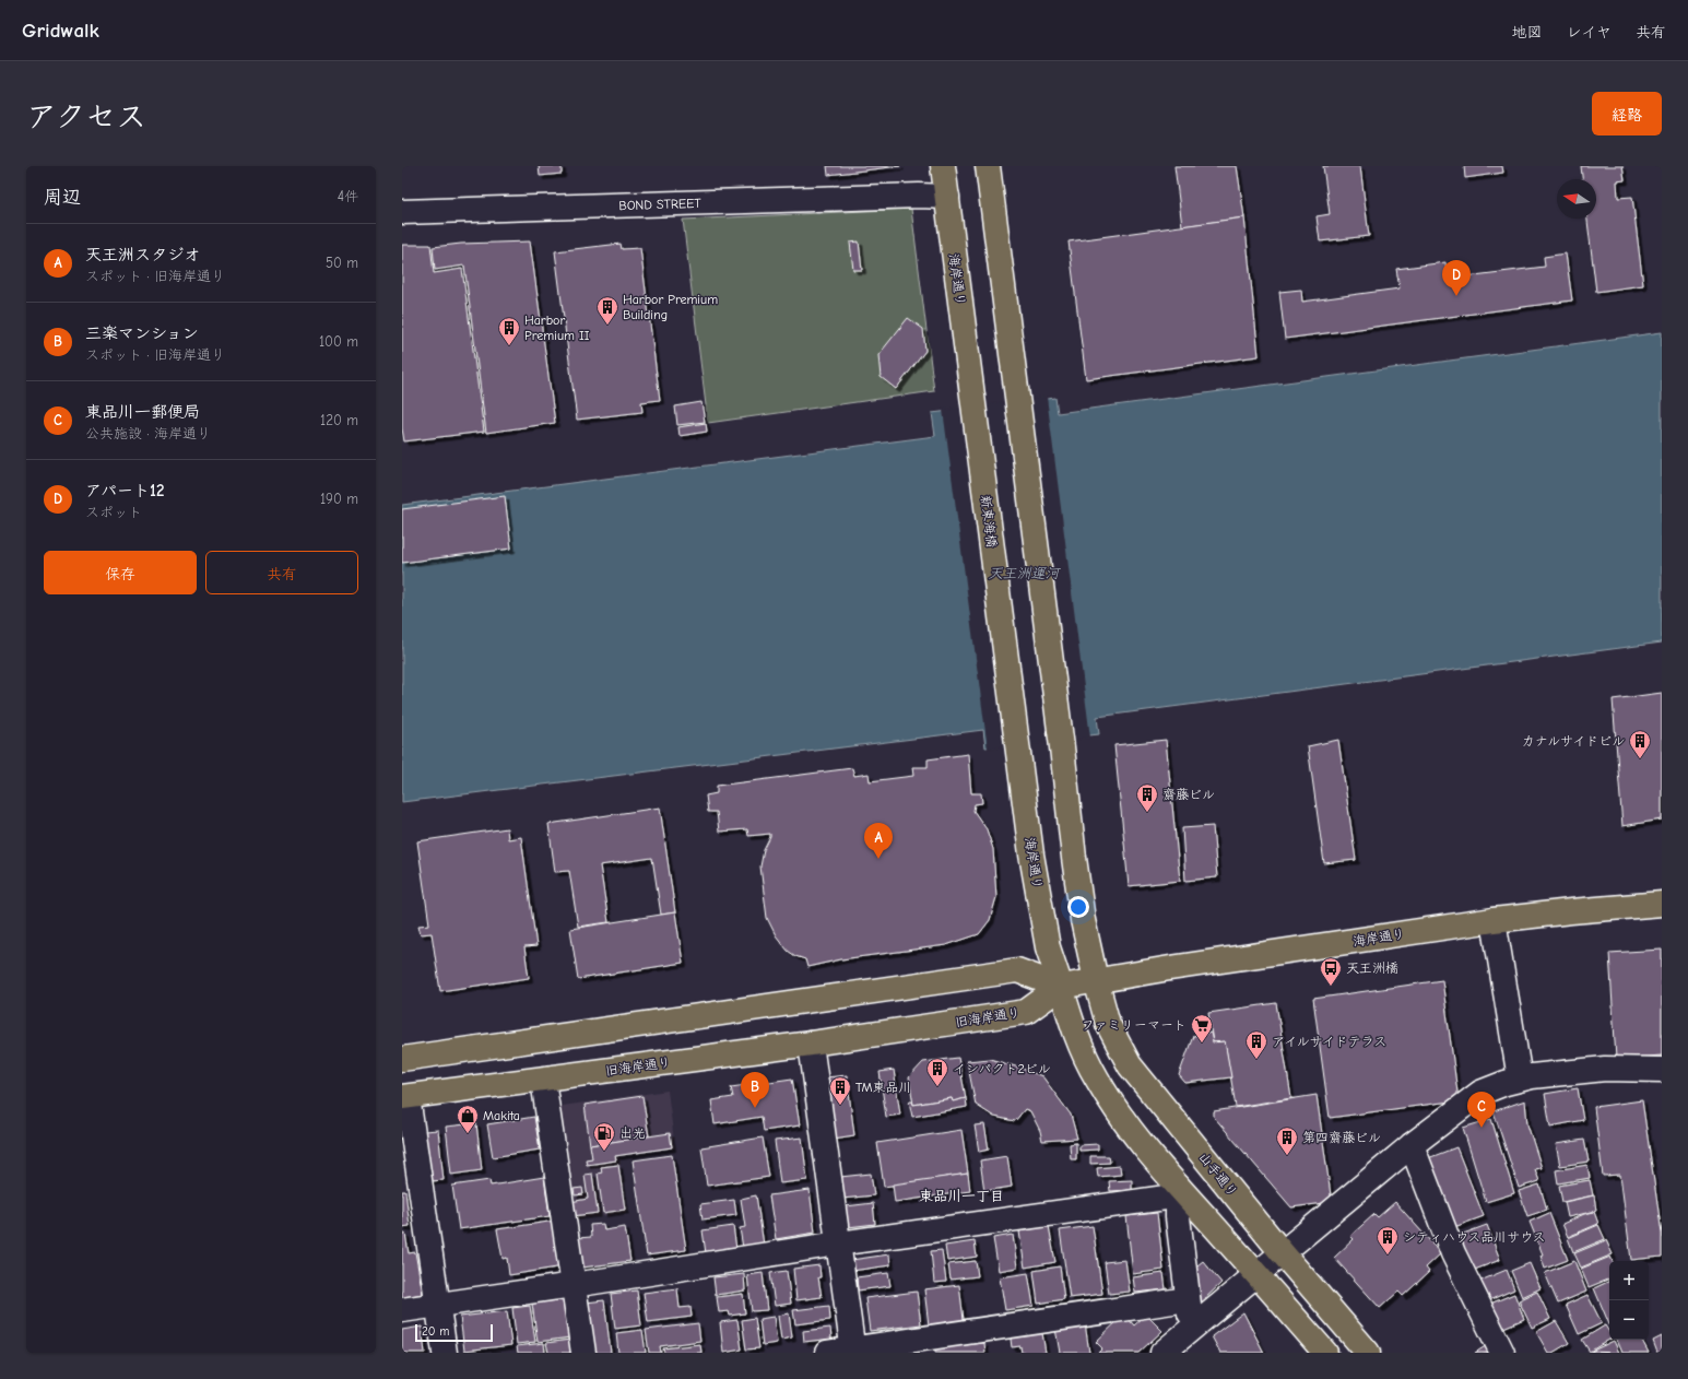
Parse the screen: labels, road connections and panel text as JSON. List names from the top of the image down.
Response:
{
  "streets": {
    "main road": [
      "海岸通り",
      "新東海橋",
      "旧海岸通り",
      "山手通り"
    ],
    "street": ["BOND STREET"]
  },
  "crossings": [
    ["BOND STREET", "海岸通り"],
    ["海岸通り", "新東海橋"],
    ["海岸通り", "旧海岸通り"],
    ["海岸通り", "山手通り"]
  ],
  "districts": ["東品川一丁目"],
  "water": ["天王洲運河"],
  "places": {
    "building": [
      "Harbor Premium Building",
      "Harbor Premium II",
      "カナルサイドビル",
      "齋藤ビル",
      "アイルサイドテラス",
      "インパクト2ビル",
      "TM東品川",
      "第四齋藤ビル",
      "シティハウス品川サウス"
    ],
    "bus stop": ["天王洲橋"],
    "supermarket": ["ファミリーマート"],
    "shop": ["Makita"],
    "fuel station": ["出光"]
  },
  "scale_bar": "20 m",
  "north": "left",
  "page": {
    "header": "Gridwalk",
    "nav": ["地図", "レイヤ", "共有"],
    "title": "アクセス",
    "buttons": [
      "経路",
      ["保存", "共有"]
    ],
    "heading": ["周辺", "4件"],
    "list": [
      {
        "mark": "A",
        "name": "天王洲スタジオ",
        "note": "スポット · 旧海岸通り",
        "value": "50 m"
      },
      {
        "mark": "B",
        "name": "三楽マンション",
        "note": "スポット · 旧海岸通り",
        "value": "100 m"
      },
      {
        "mark": "C",
        "name": "東品川一郵便局",
        "note": "公共施設 · 海岸通り",
        "value": "120 m"
      },
      {
        "mark": "D",
        "name": "アパート12",
        "note": "スポット",
        "value": "190 m"
      }
    ],
    "pins": [
      "D",
      "A",
      "B",
      "C"
    ],
    "map_buttons": ["+", "−"],
    "scale": "20 m"
  }
}
